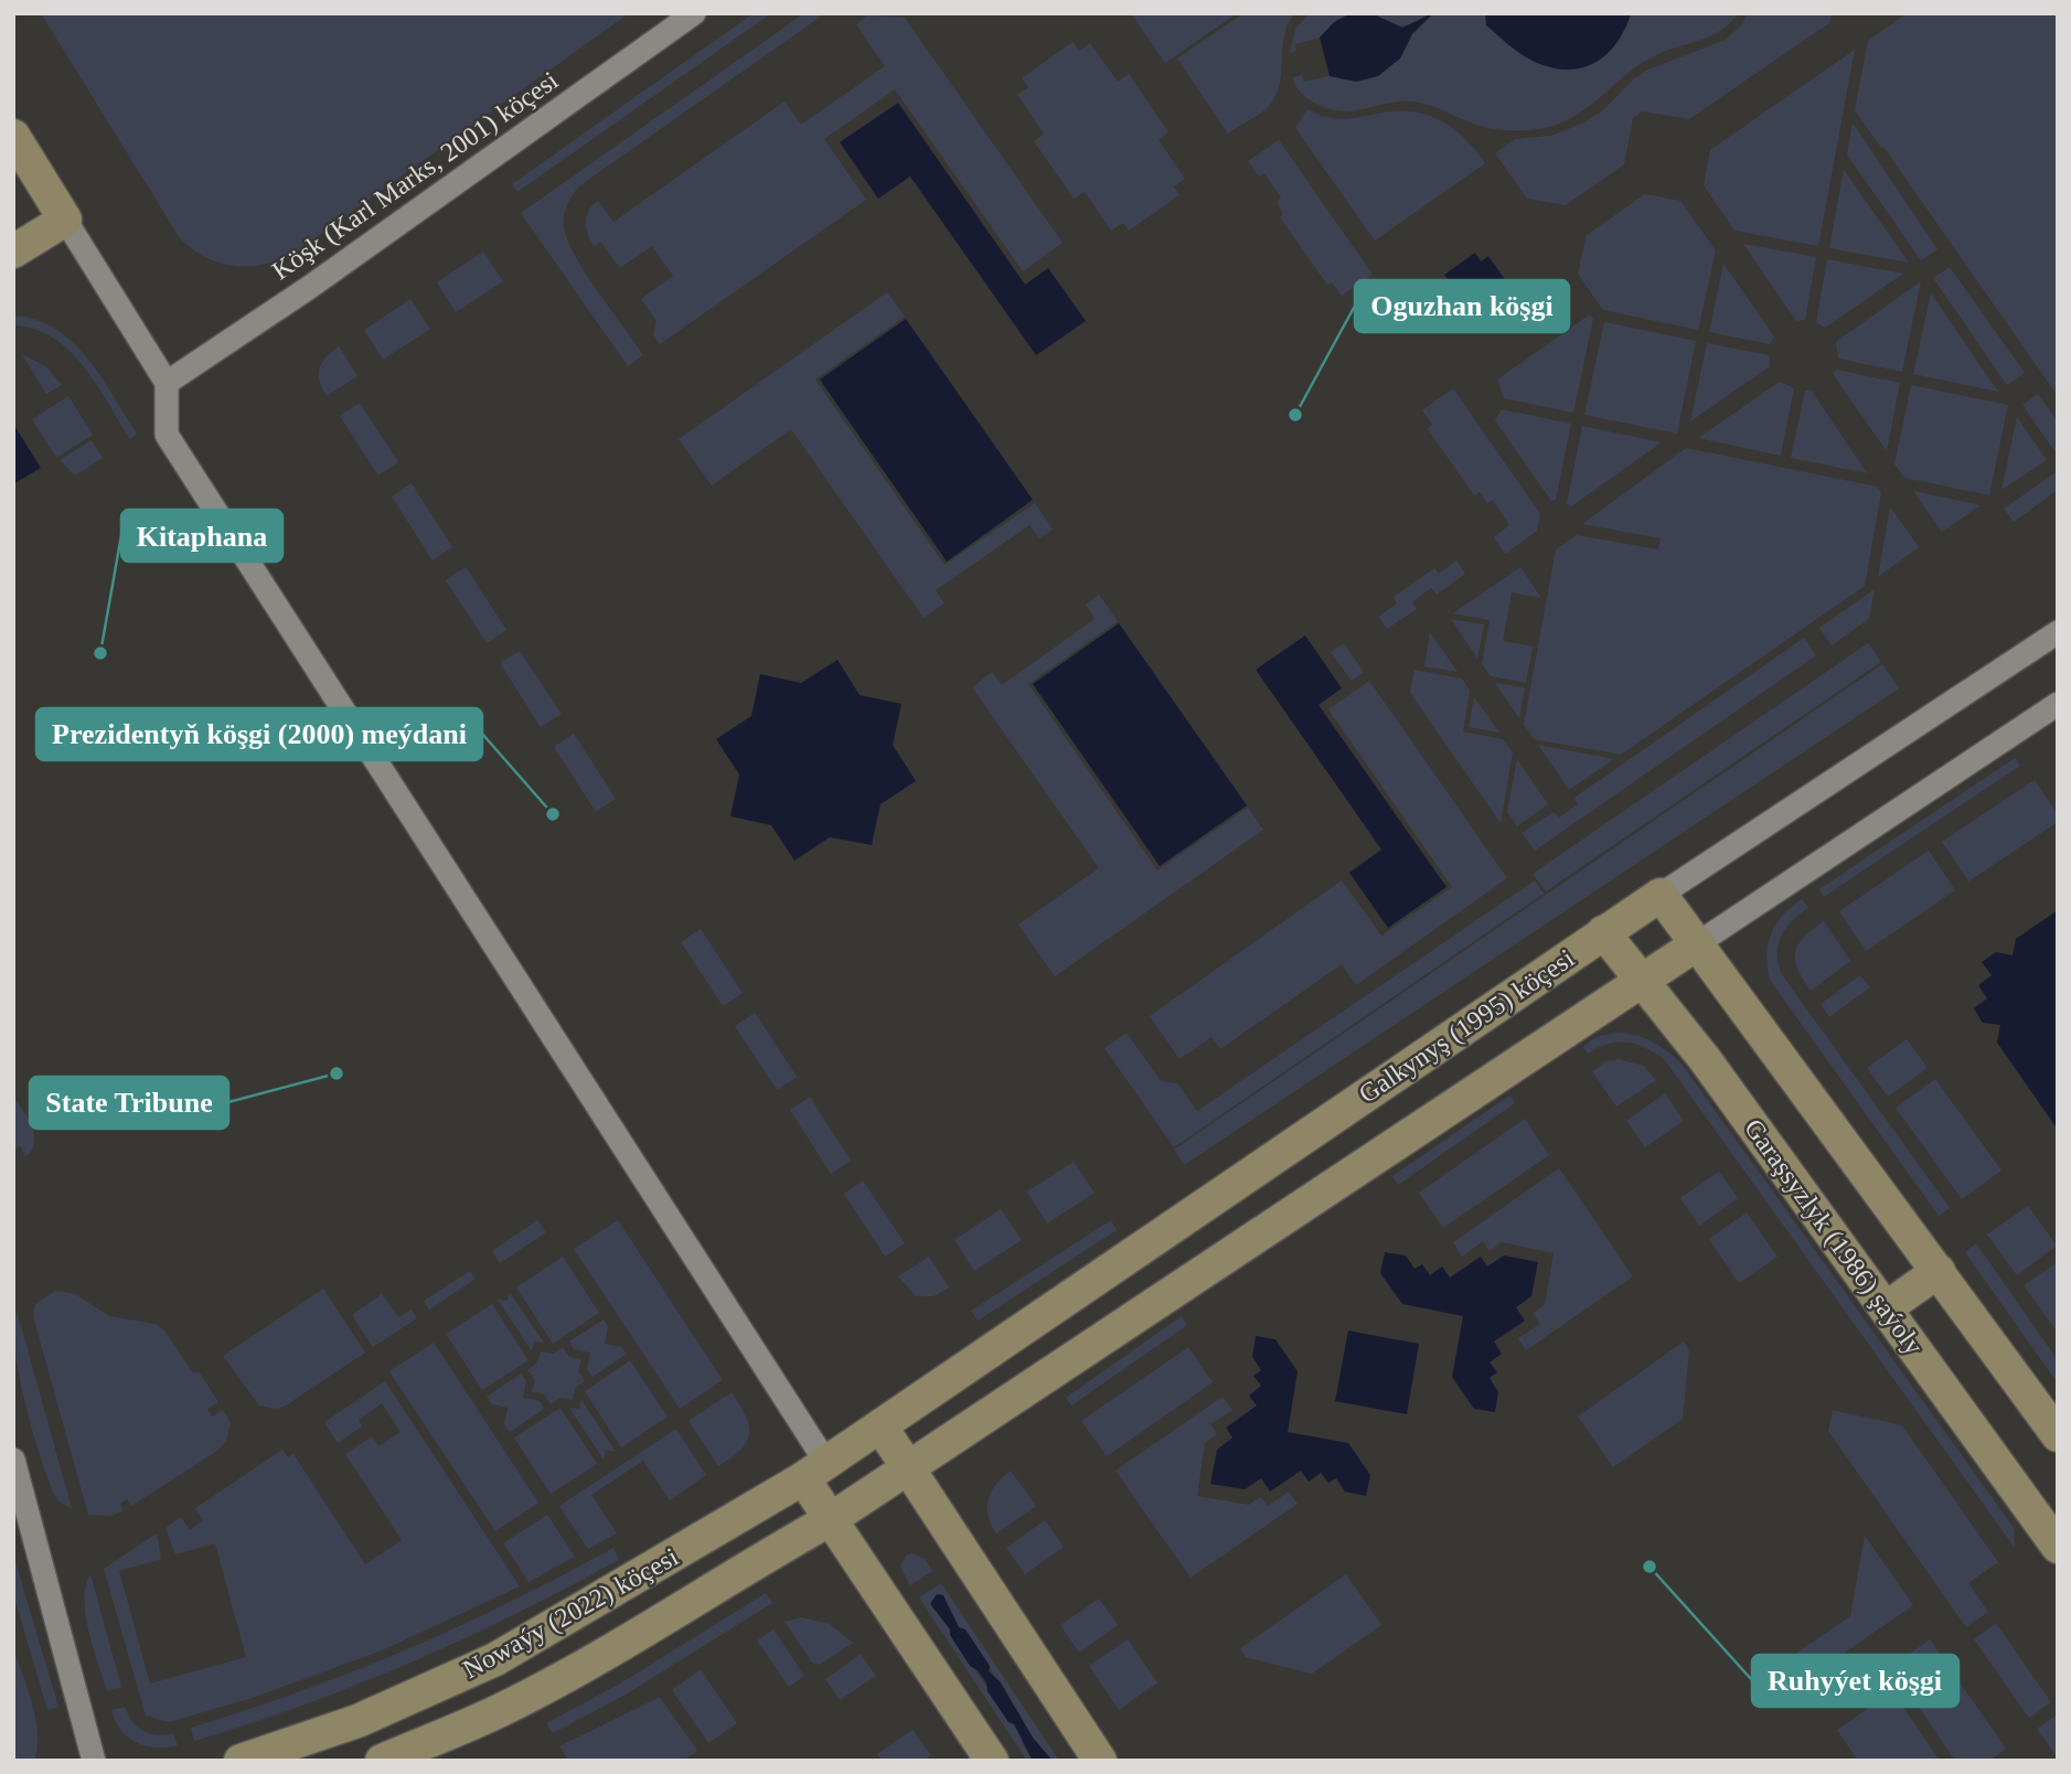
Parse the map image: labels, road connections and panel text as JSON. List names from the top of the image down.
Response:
{
  "streets": {
    "main road": ["Galkynyş (1995) köçesi", "Garaşsyzlyk (1986) şaýoly", "Nowaýy (2022) köçesi"],
    "street": ["Köşk (Karl Marks, 2001) köçesi"]
  },
  "crossings": [
    ["Galkynyş (1995) köçesi", "Garaşsyzlyk (1986) şaýoly"],
    ["Galkynyş (1995) köçesi", "Nowaýy (2022) köçesi"]
  ],
  "places": [
    "Oguzhan köşgi",
    "Kitaphana",
    "Prezidentyň köşgi (2000) meýdani",
    "State Tribune",
    "Ruhyýet köşgi"
  ]
}
